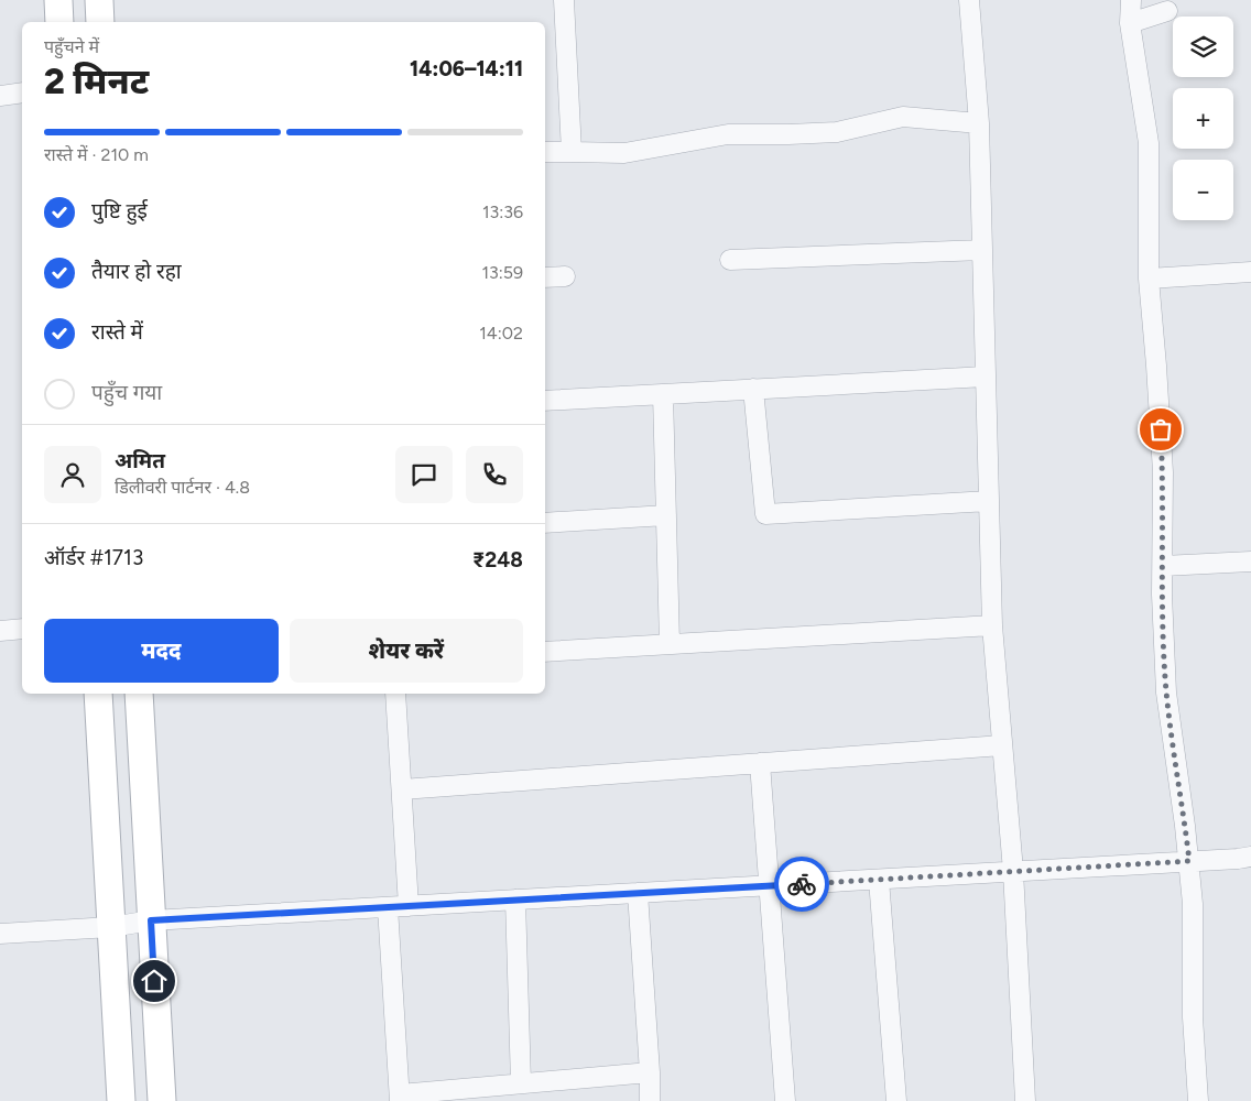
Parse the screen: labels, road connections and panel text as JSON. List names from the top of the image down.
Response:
{
  "page": {
    "map_buttons": ["+", "−"],
    "heading": ["2 मिनट", "पहुँचने में", "14:06–14:11"],
    "panel": [
      "अमित",
      "डिलीवरी पार्टनर · 4.8",
      "ऑर्डर #1713",
      "₹248"
    ],
    "bar": "रास्ते में · 210 m",
    "list": [
      ["पुष्टि हुई", "13:36"],
      ["तैयार हो रहा", "13:59"],
      ["रास्ते में", "14:02"],
      "पहुँच गया"
    ],
    "buttons": ["मदद", "शेयर करें"]
  }
}
